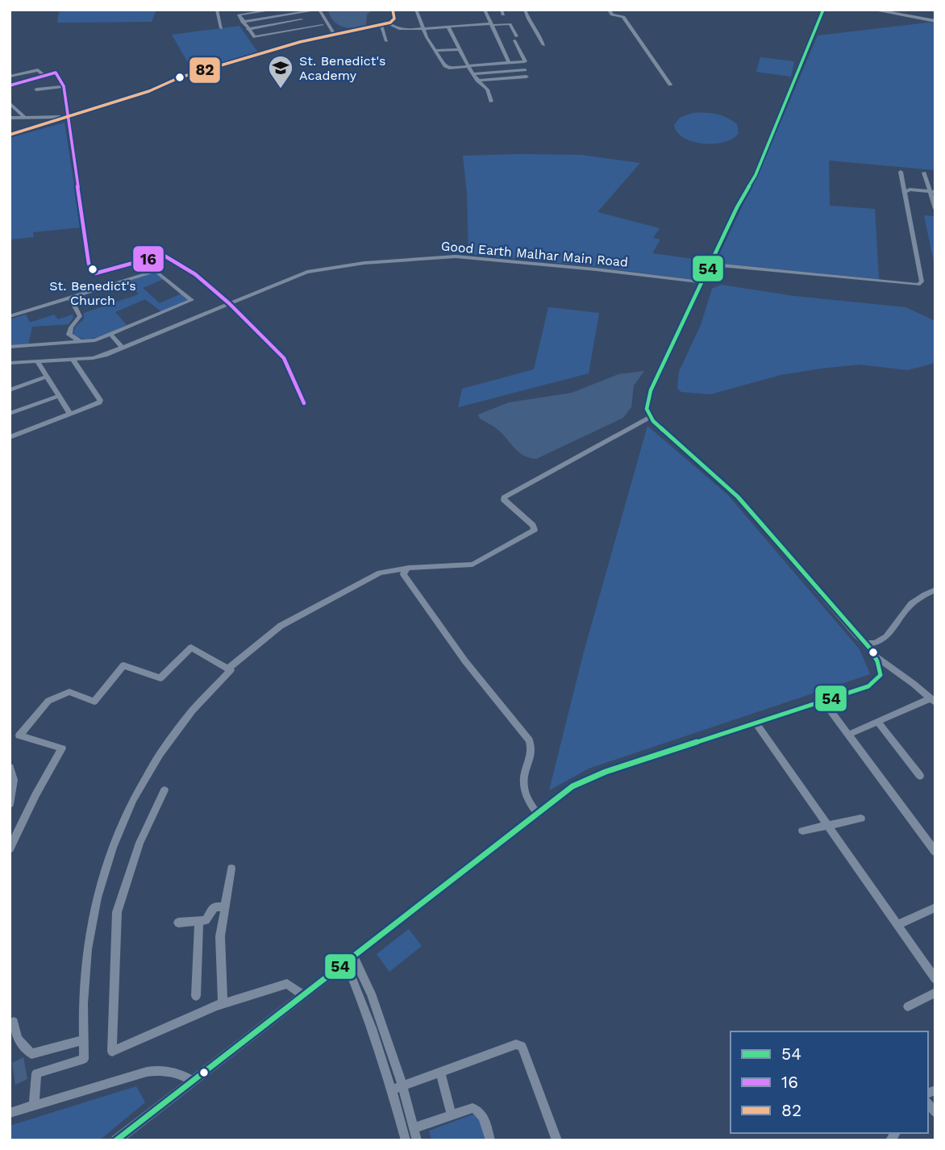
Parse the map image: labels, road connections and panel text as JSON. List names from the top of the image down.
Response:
{
  "streets": {
    "street": ["Good Earth Malhar Main Road"]
  },
  "places": {
    "school or university": ["St. Benedict's Academy"],
    "other": ["St. Benedict's Church"]
  },
  "lines": ["transit line 54", "transit line 82", "transit line 16"],
  "legend": ["54", "16", "82"]
}
